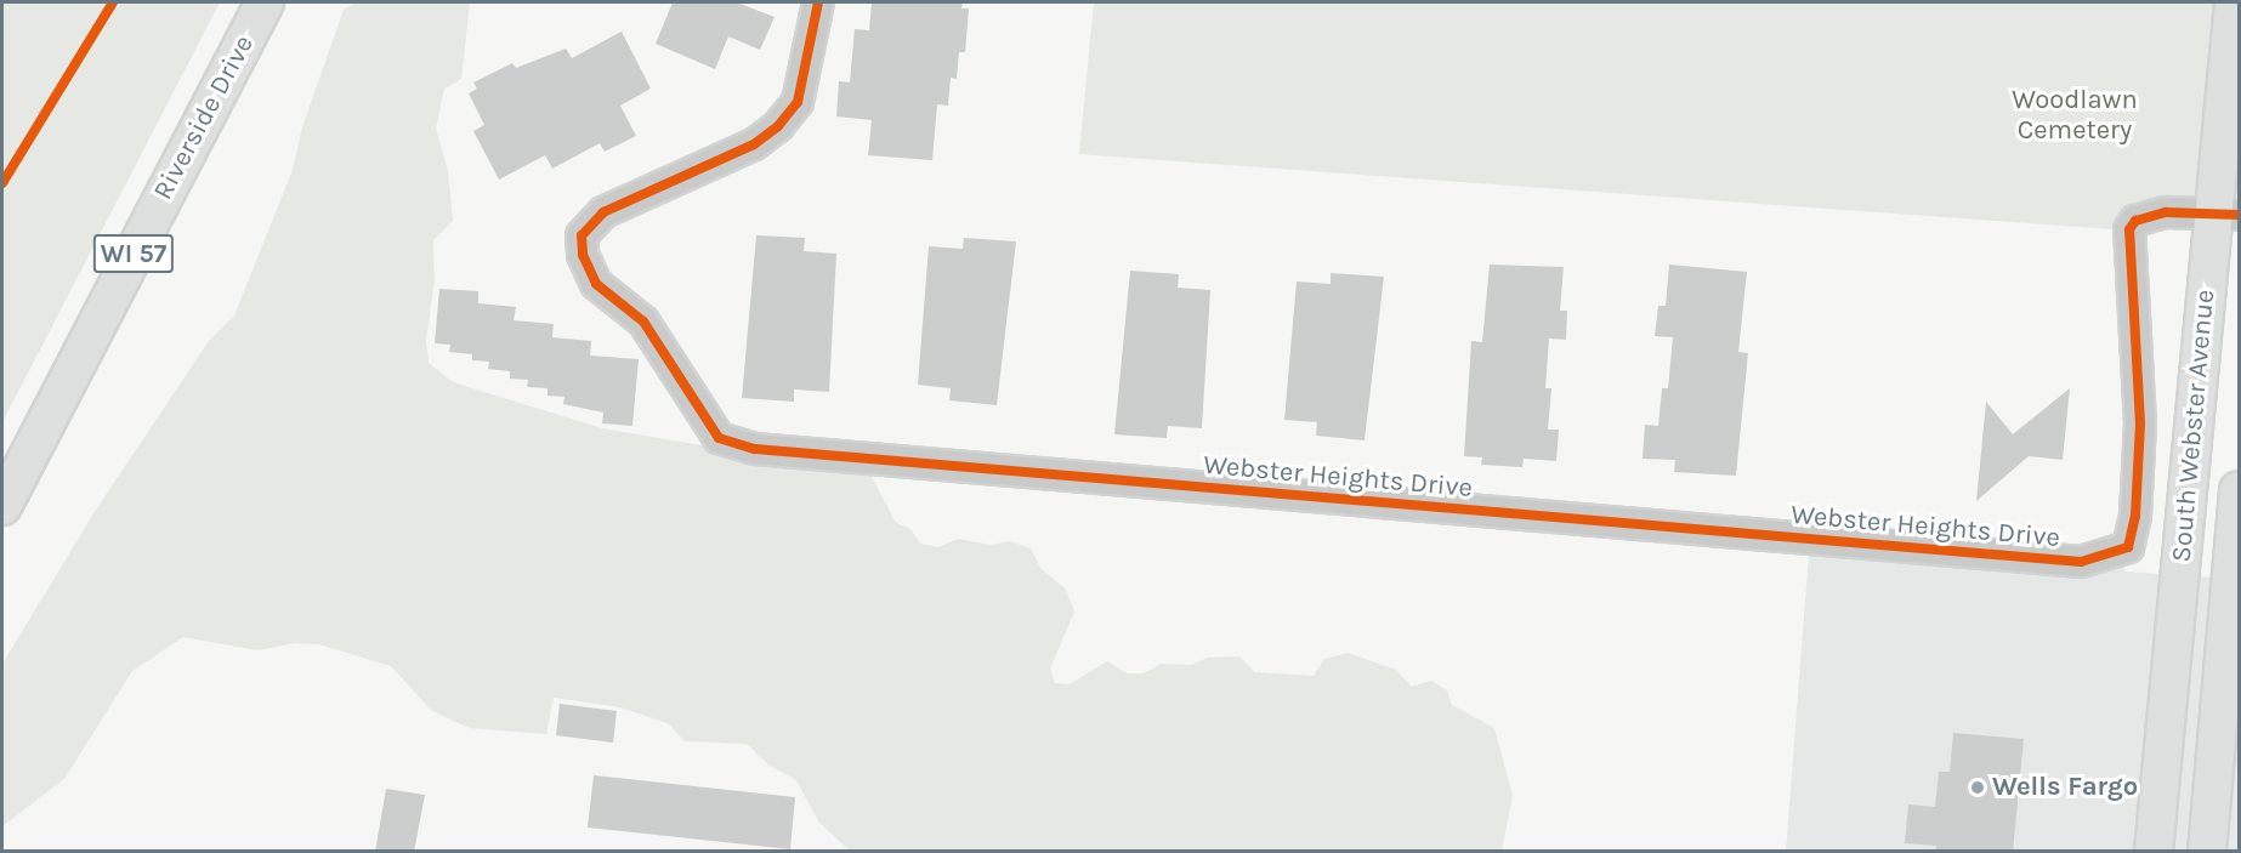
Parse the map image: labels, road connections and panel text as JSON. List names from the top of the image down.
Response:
{
  "streets": {
    "main road": ["Riverside Drive", "WI 57", "South Webster Avenue"],
    "street": ["Webster Heights Drive"]
  },
  "crossings": [
    ["South Webster Avenue", "Webster Heights Drive"]
  ],
  "parks": ["Woodlawn Cemetery"],
  "places": ["Wells Fargo"]
}
